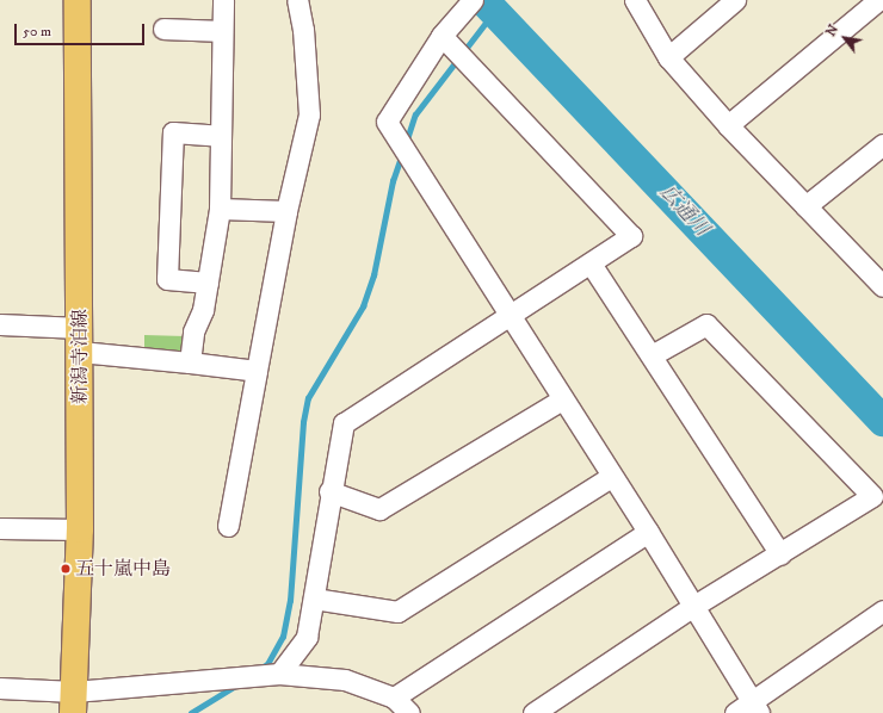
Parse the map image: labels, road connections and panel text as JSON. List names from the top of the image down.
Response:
{
  "streets": {
    "main road": ["新潟寺泊線"]
  },
  "water": ["広通川"],
  "places": ["五十嵐中島"],
  "scale_bar": "50 m",
  "north": "top left"
}
